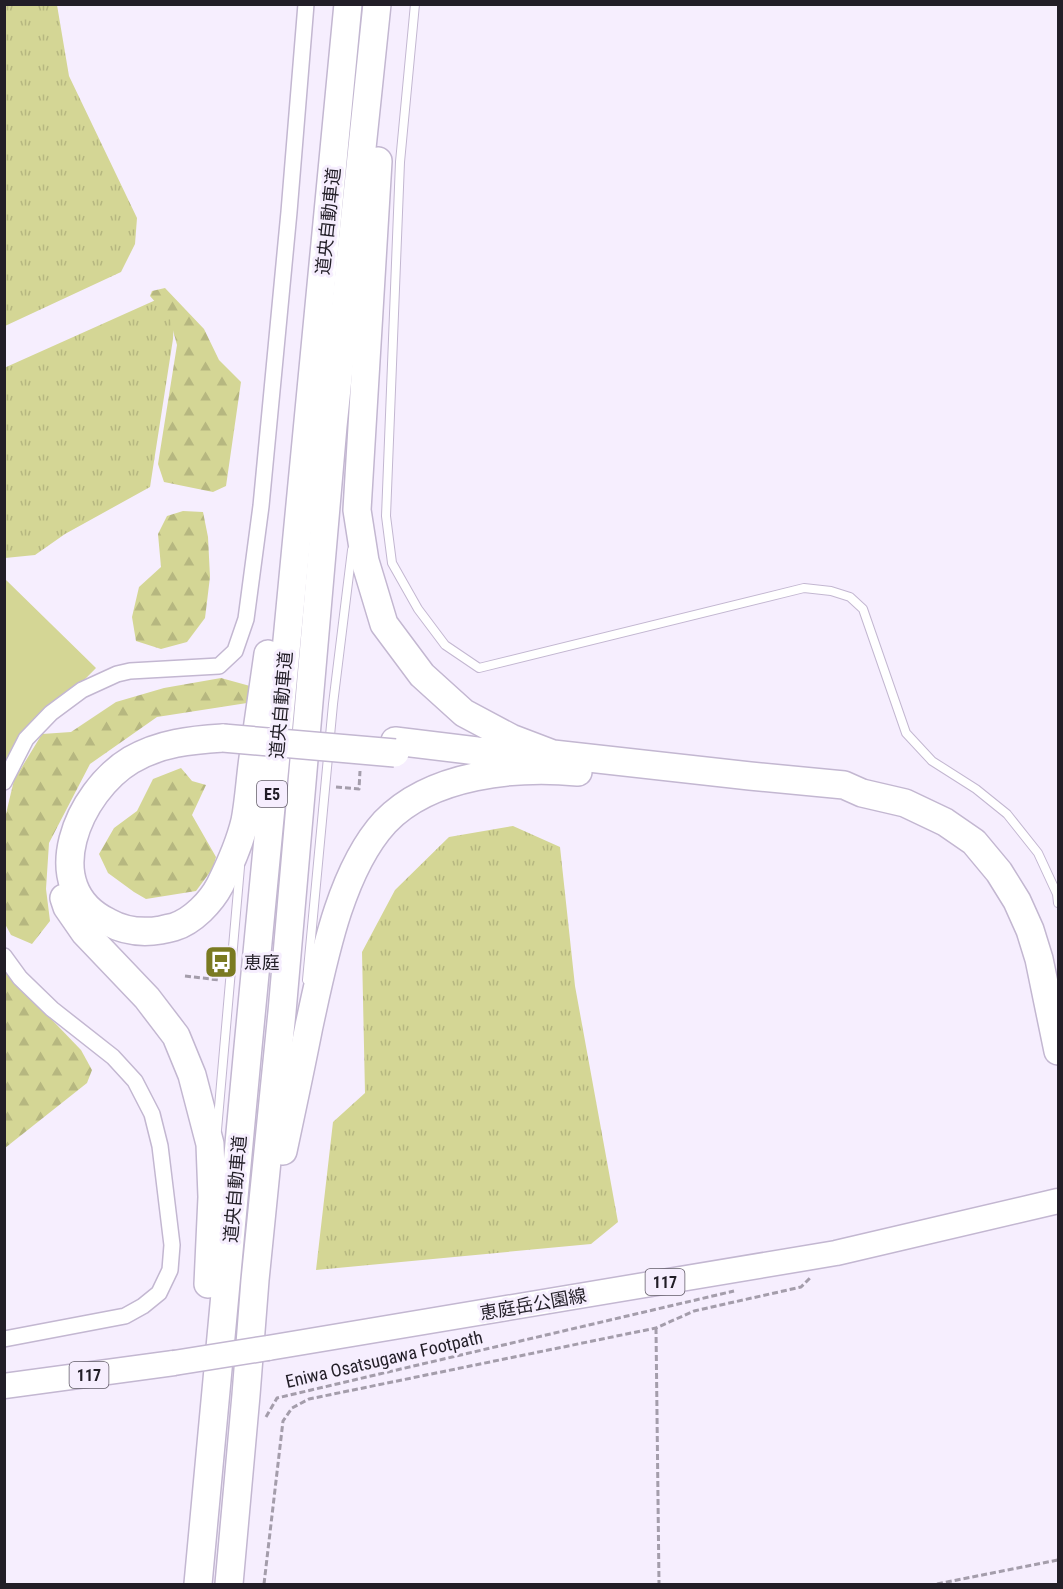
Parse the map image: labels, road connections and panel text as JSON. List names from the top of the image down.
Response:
{
  "streets": {
    "highway": ["道央自動車道", "E5"],
    "main road": ["117", "恵庭岳公園線"],
    "path": ["Eniwa Osatsugawa Footpath"]
  },
  "places": {
    "bus stop": ["恵庭"]
  }
}
